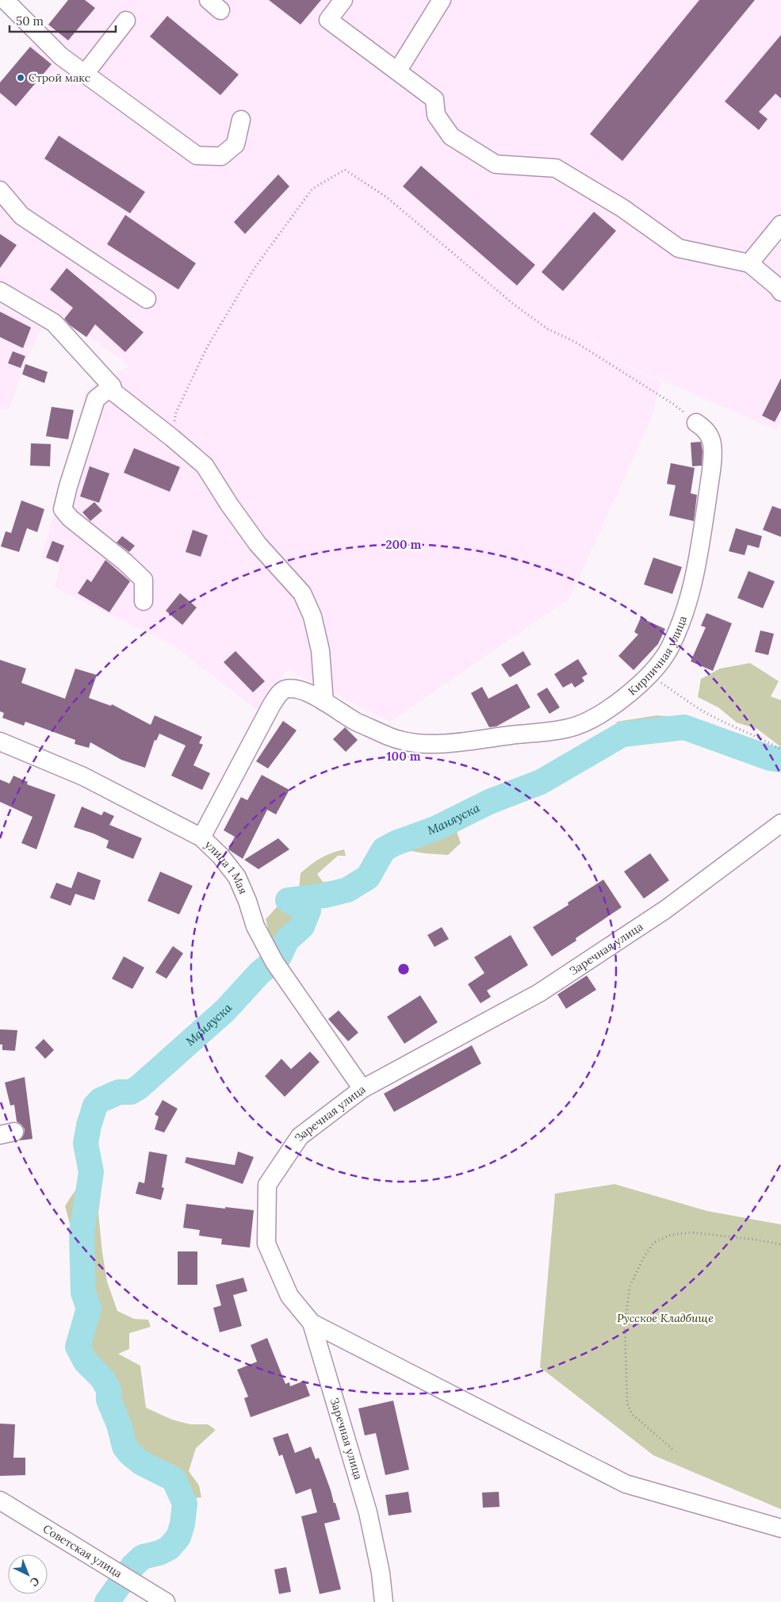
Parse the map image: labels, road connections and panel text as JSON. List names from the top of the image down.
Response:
{
  "streets": {
    "street": [
      "Кирпичная улица",
      "улица 1 Мая",
      "Заречная улица",
      "Советская улица"
    ]
  },
  "crossings": [
    ["Кирпичная улица", "улица 1 Мая"],
    ["улица 1 Мая", "Заречная улица"]
  ],
  "water": ["Маняуска"],
  "parks": ["Русское Кладбище"],
  "places": ["Строй макс"],
  "scale_bar": "50 m",
  "north": "bottom right",
  "rings": ["200 m", "100 m"]
}
